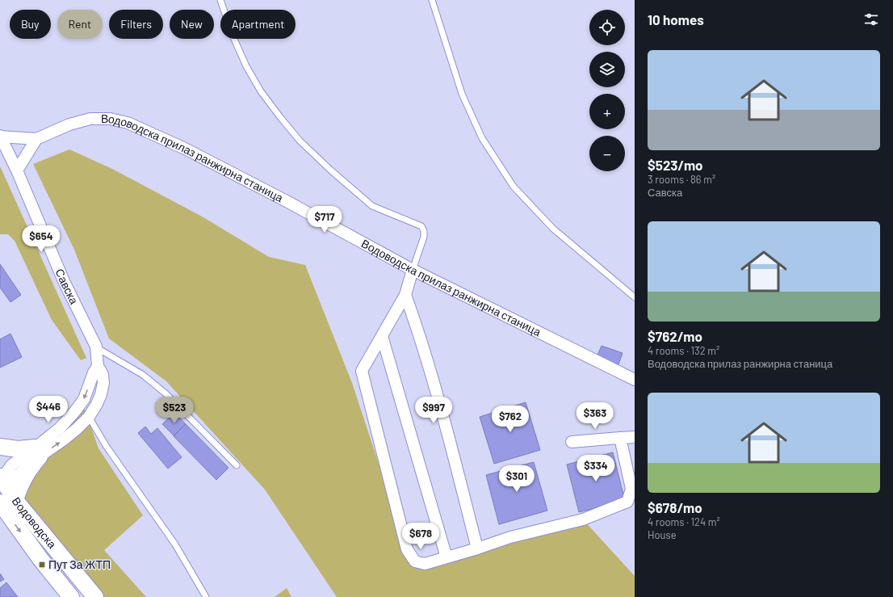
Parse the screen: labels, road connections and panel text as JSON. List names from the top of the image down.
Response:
{
  "streets": {
    "main road": ["Водоводска"],
    "street": ["Водоводска прилаз ранжирна станица", "Савска"]
  },
  "crossings": [
    ["Савска", "Водоводска"]
  ],
  "places": {
    "transit": ["Пут За ЖТП"]
  },
  "page": {
    "heading": "10 homes",
    "map_buttons": ["+", "−"],
    "chip": [
      "Buy",
      "Rent",
      "Filters",
      "New",
      "Apartment"
    ],
    "list": [
      {
        "name": "$523/mo",
        "note": "3 rooms · 86 m² · Савска"
      },
      {
        "name": "$762/mo",
        "note": "4 rooms · 132 m² · Водоводска прилаз ранжирна станица"
      },
      {
        "name": "$678/mo",
        "note": "4 rooms · 124 m² · House"
      }
    ],
    "price": [
      "$717",
      "$654",
      "$446",
      "$523",
      "$997",
      "$363",
      "$762",
      "$334",
      "$301",
      "$678"
    ]
  }
}
